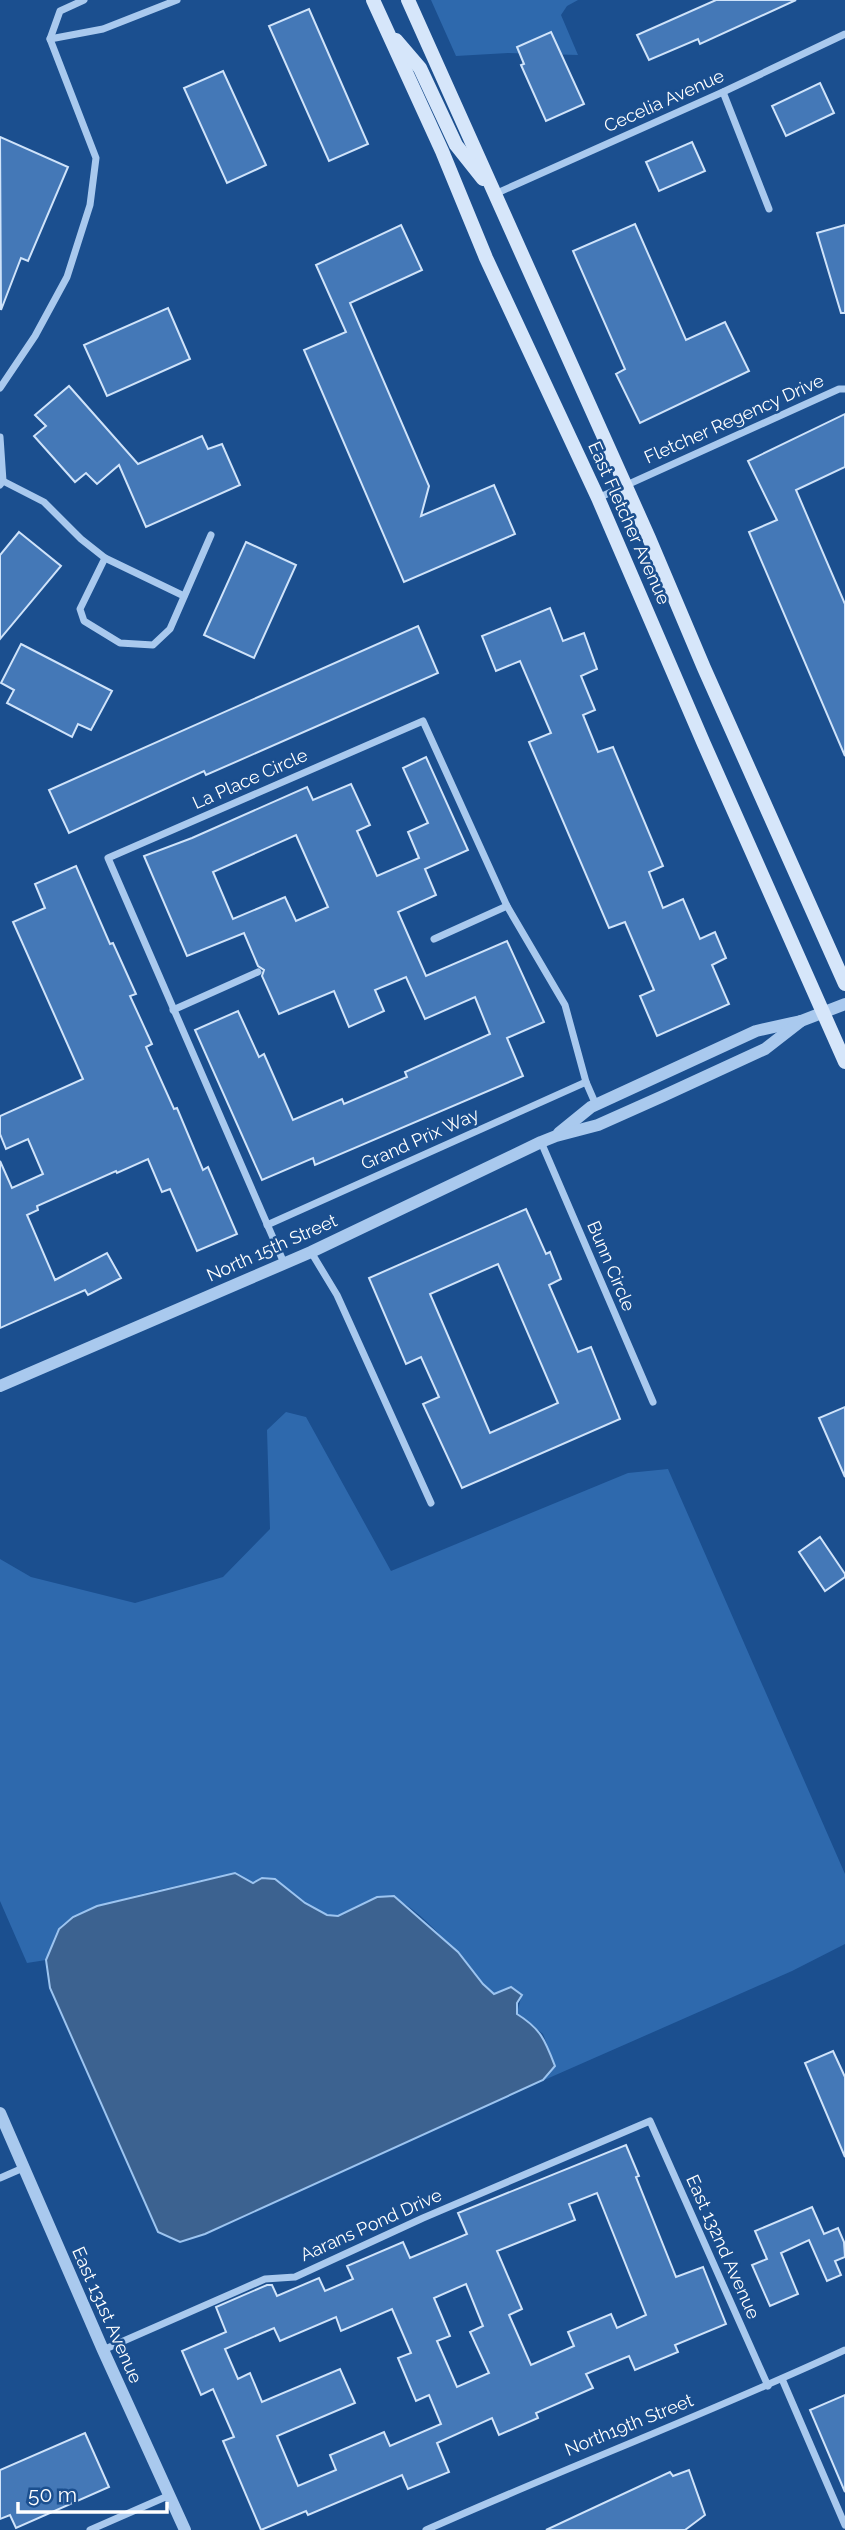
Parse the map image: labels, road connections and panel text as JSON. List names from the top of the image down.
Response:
{
  "streets": {
    "main road": ["East Fletcher Avenue"],
    "street": [
      "Cecelia Avenue",
      "Fletcher Regency Drive",
      "La Place Circle",
      "Grand Prix Way",
      "North 15th Street",
      "Bunn Circle",
      "Aarans Pond Drive",
      "East 132nd Avenue",
      "East 131st Avenue",
      "North19th Street"
    ]
  },
  "crossings": [
    ["Cecelia Avenue", "East Fletcher Avenue"],
    ["Fletcher Regency Drive", "East Fletcher Avenue"],
    ["East Fletcher Avenue", "North 15th Street"],
    ["La Place Circle", "Grand Prix Way"],
    ["La Place Circle", "North 15th Street"],
    ["North 15th Street", "Bunn Circle"],
    ["Aarans Pond Drive", "East 132nd Avenue"],
    ["Aarans Pond Drive", "East 131st Avenue"],
    ["East 132nd Avenue", "North19th Street"]
  ],
  "scale_bar": "50 m"
}
